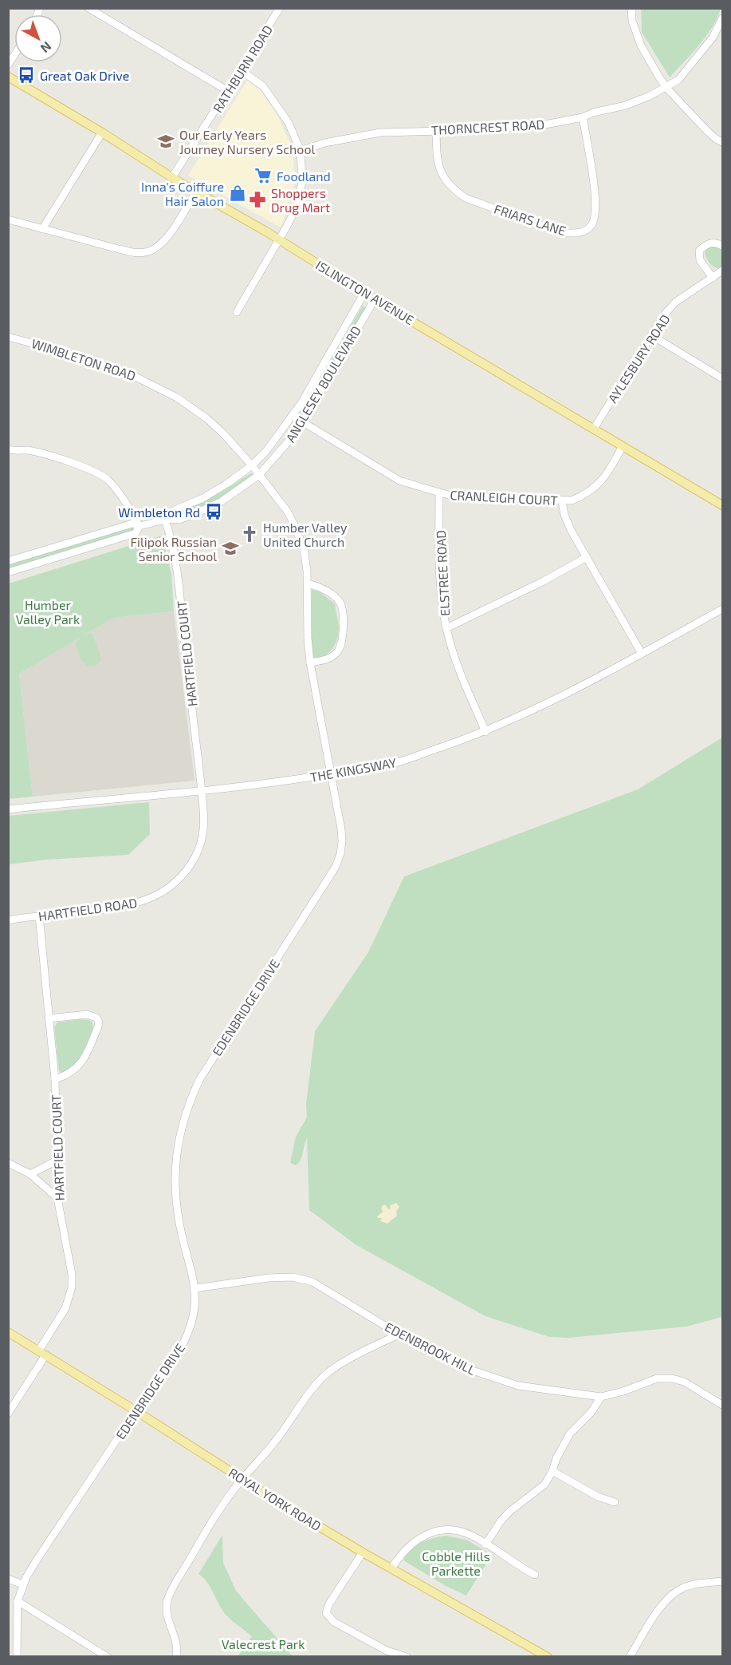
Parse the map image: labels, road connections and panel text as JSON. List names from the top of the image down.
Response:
{
  "streets": {
    "main road": ["ISLINGTON AVENUE", "ROYAL YORK ROAD"],
    "street": [
      "RATHBURN ROAD",
      "THORNCREST ROAD",
      "FRIARS LANE",
      "AYLESBURY ROAD",
      "WIMBLETON ROAD",
      "ANGLESEY BOULEVARD",
      "CRANLEIGH COURT",
      "ELSTREE ROAD",
      "HARTFIELD COURT",
      "THE KINGSWAY",
      "HARTFIELD ROAD",
      "EDENBRIDGE DRIVE",
      "EDENBROOK HILL"
    ]
  },
  "crossings": [
    ["RATHBURN ROAD", "ISLINGTON AVENUE"],
    ["THORNCREST ROAD", "FRIARS LANE"],
    ["ISLINGTON AVENUE", "AYLESBURY ROAD"],
    ["ISLINGTON AVENUE", "ANGLESEY BOULEVARD"],
    ["ISLINGTON AVENUE", "CRANLEIGH COURT"],
    ["WIMBLETON ROAD", "ANGLESEY BOULEVARD"],
    ["WIMBLETON ROAD", "THE KINGSWAY"],
    ["WIMBLETON ROAD", "EDENBRIDGE DRIVE"],
    ["ANGLESEY BOULEVARD", "CRANLEIGH COURT"],
    ["ANGLESEY BOULEVARD", "HARTFIELD COURT"],
    ["CRANLEIGH COURT", "ELSTREE ROAD"],
    ["ELSTREE ROAD", "THE KINGSWAY"],
    ["HARTFIELD COURT", "THE KINGSWAY"],
    ["HARTFIELD COURT", "HARTFIELD ROAD"],
    ["HARTFIELD COURT", "ROYAL YORK ROAD"],
    ["THE KINGSWAY", "HARTFIELD ROAD"],
    ["THE KINGSWAY", "EDENBRIDGE DRIVE"],
    ["EDENBRIDGE DRIVE", "EDENBROOK HILL"],
    ["EDENBRIDGE DRIVE", "ROYAL YORK ROAD"]
  ],
  "parks": ["Humber Valley Park", "Cobble Hills Parkette", "Valecrest Park"],
  "places": {
    "bus stop": ["Great Oak Drive", "Wimbleton Rd"],
    "school or university": ["Our Early Years Journey Nursery School", "Filipok Russian Senior School"],
    "supermarket": ["Foodland"],
    "shop": ["Inna's Coiffure Hair Salon"],
    "pharmacy": ["Shoppers Drug Mart"],
    "church": ["Humber Valley United Church"]
  },
  "north": "bottom right"
}
